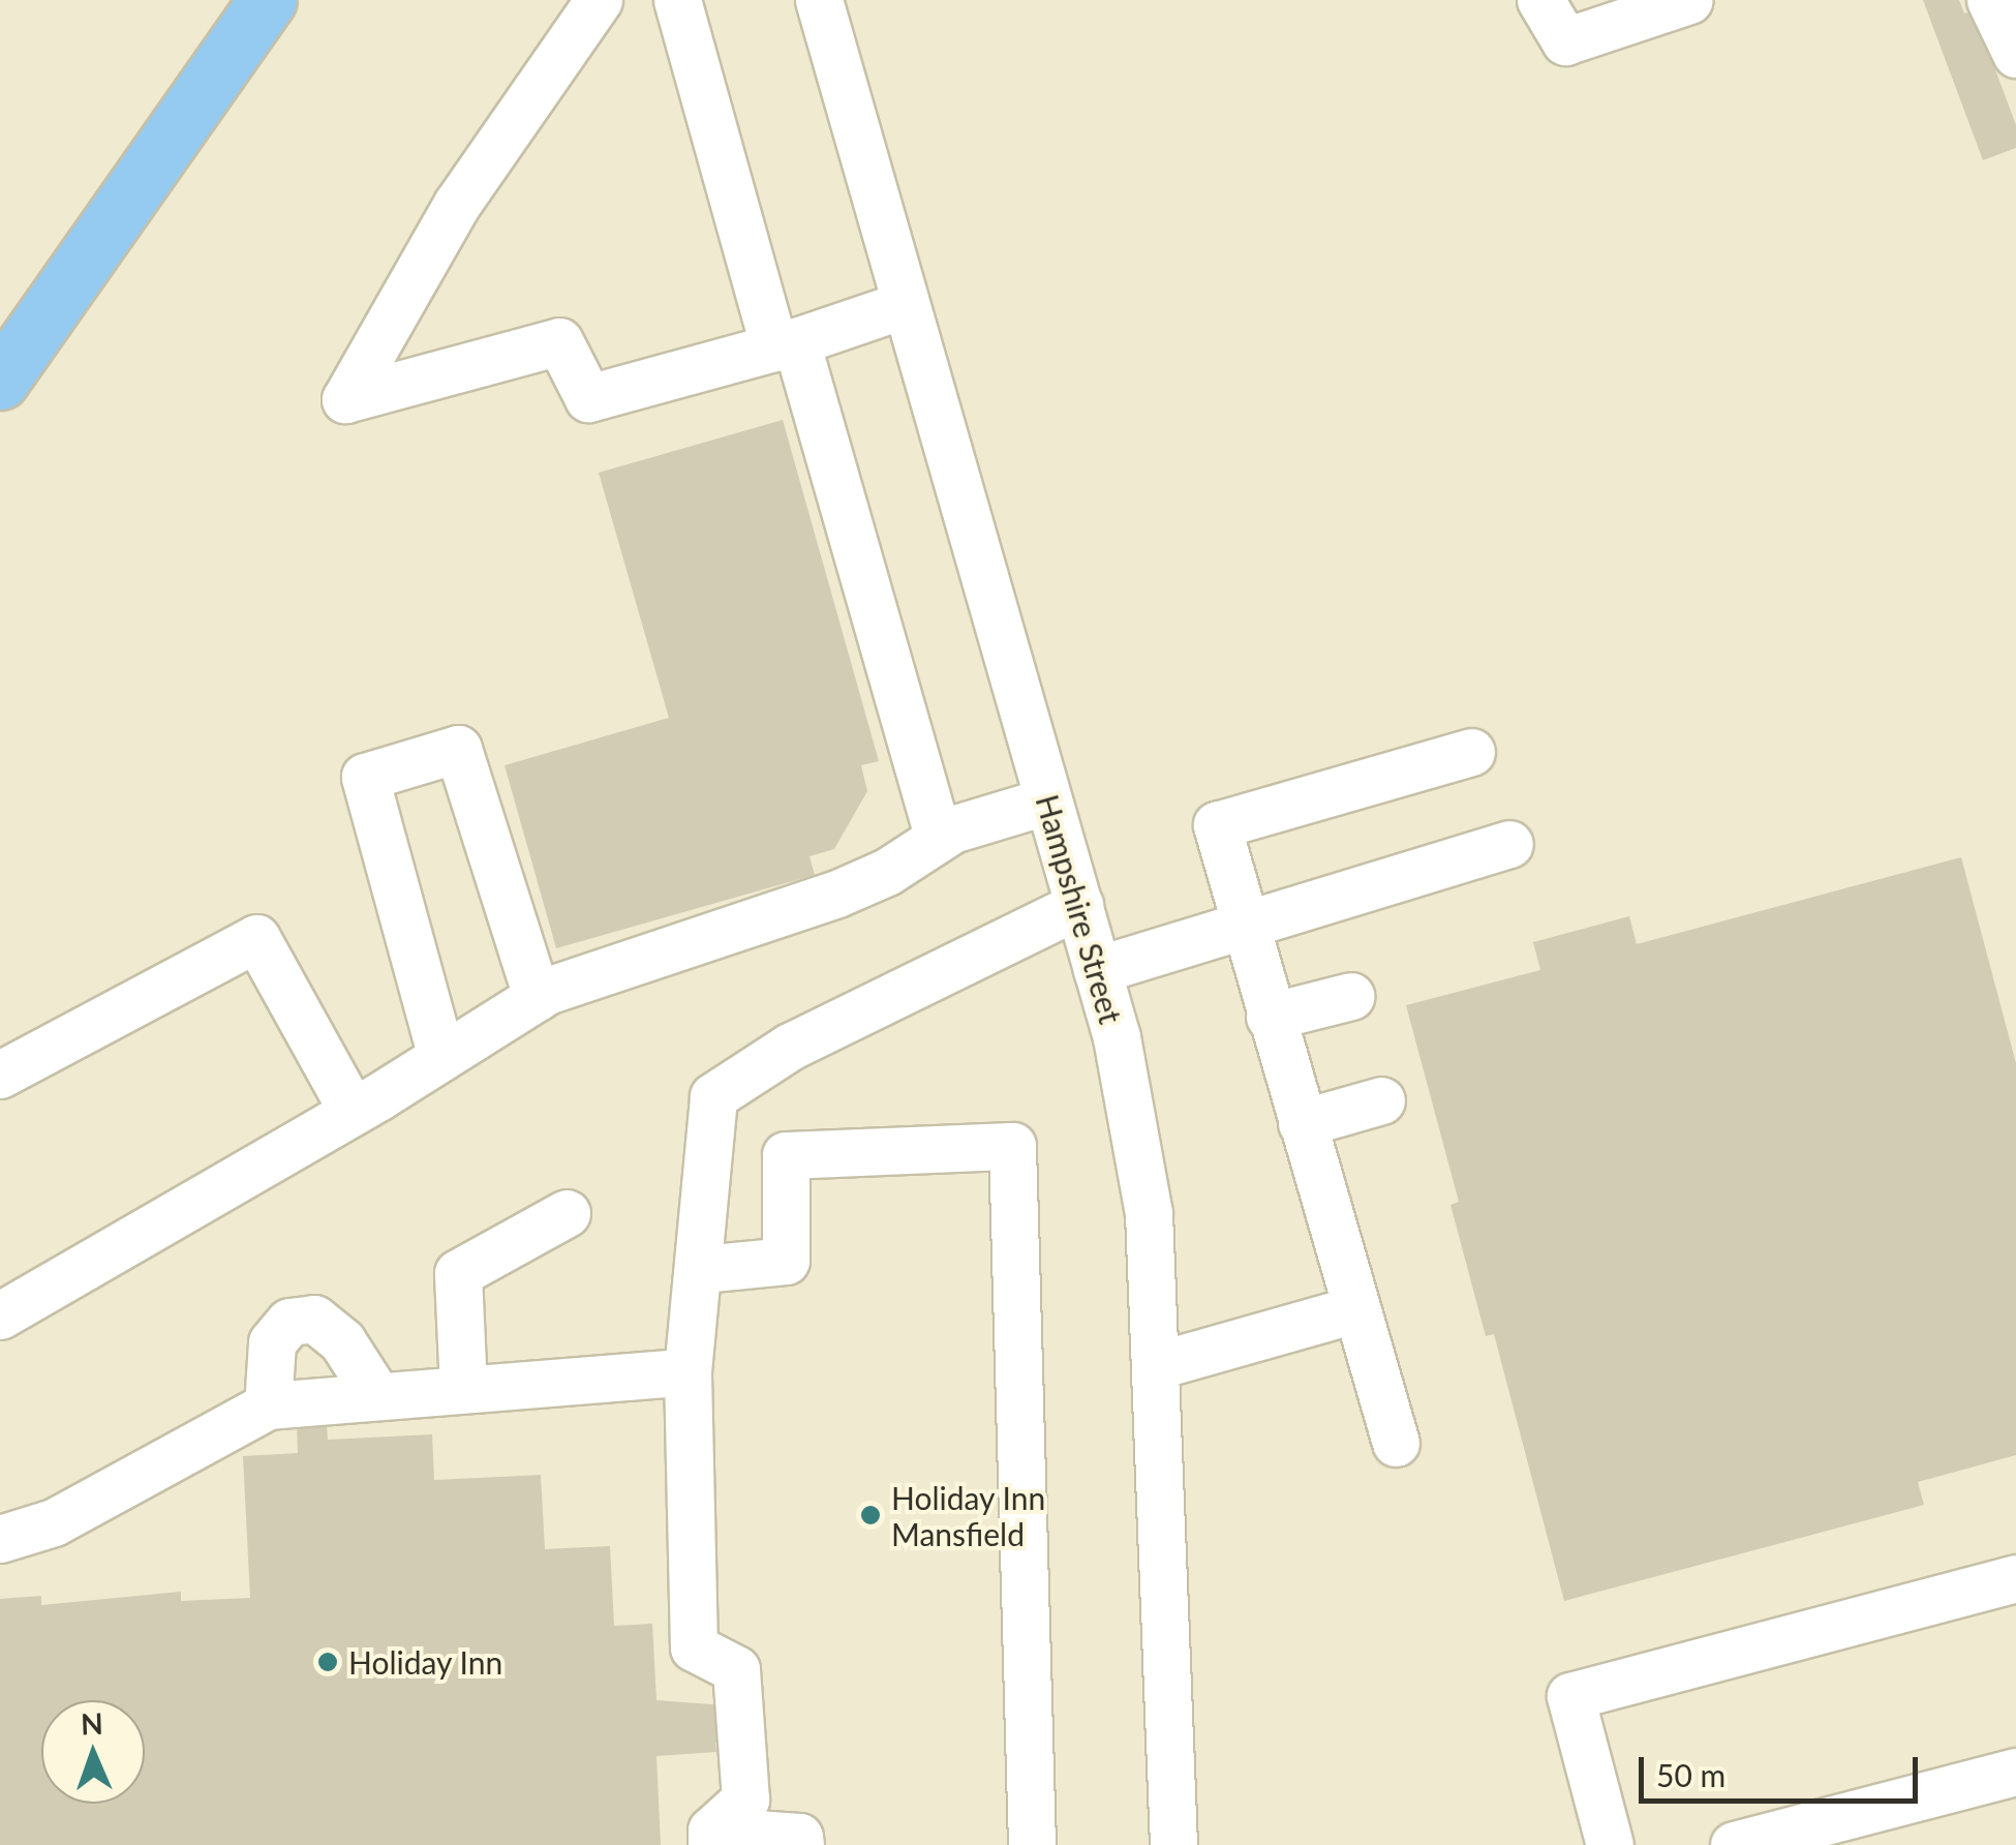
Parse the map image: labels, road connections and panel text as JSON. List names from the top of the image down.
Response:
{
  "streets": {
    "street": ["Hampshire Street"]
  },
  "places": ["Holiday Inn Mansfield", "Holiday Inn"],
  "scale_bar": "50 m",
  "north": "top"
}
